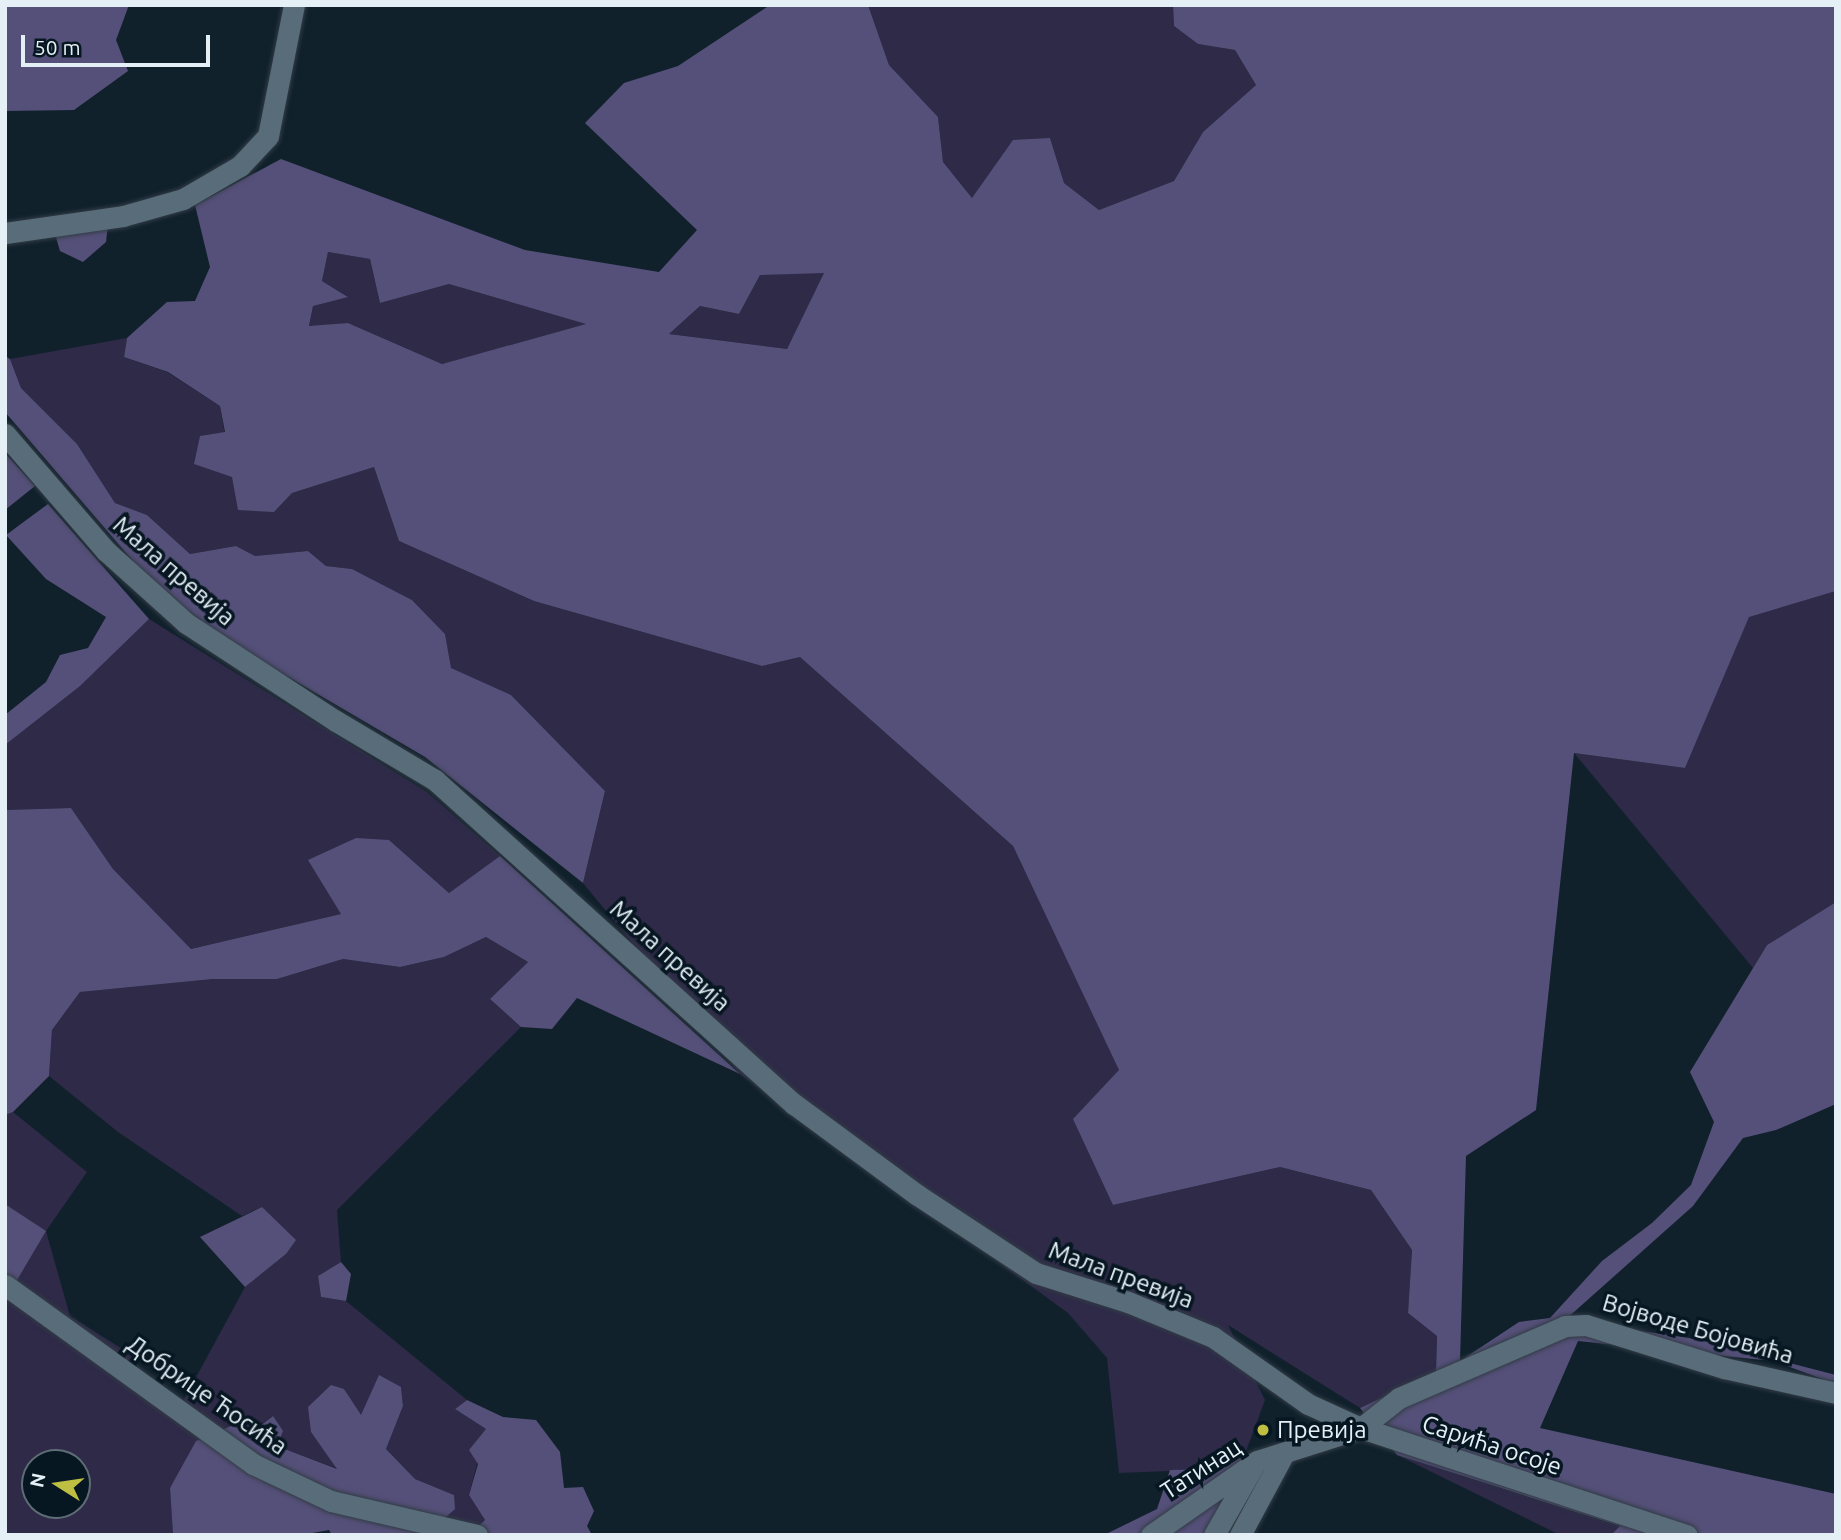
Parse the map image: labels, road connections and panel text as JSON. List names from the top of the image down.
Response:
{
  "streets": {
    "street": [
      "Мала превија",
      "Војводе Бојовића",
      "Добрице Ћосића",
      "Сарића осоје",
      "Татинац"
    ]
  },
  "crossings": [
    ["Мала превија", "Војводе Бојовића"],
    ["Мала превија", "Сарића осоје"],
    ["Војводе Бојовића", "Сарића осоје"]
  ],
  "places": ["Превија"],
  "scale_bar": "50 m",
  "north": "left"
}
